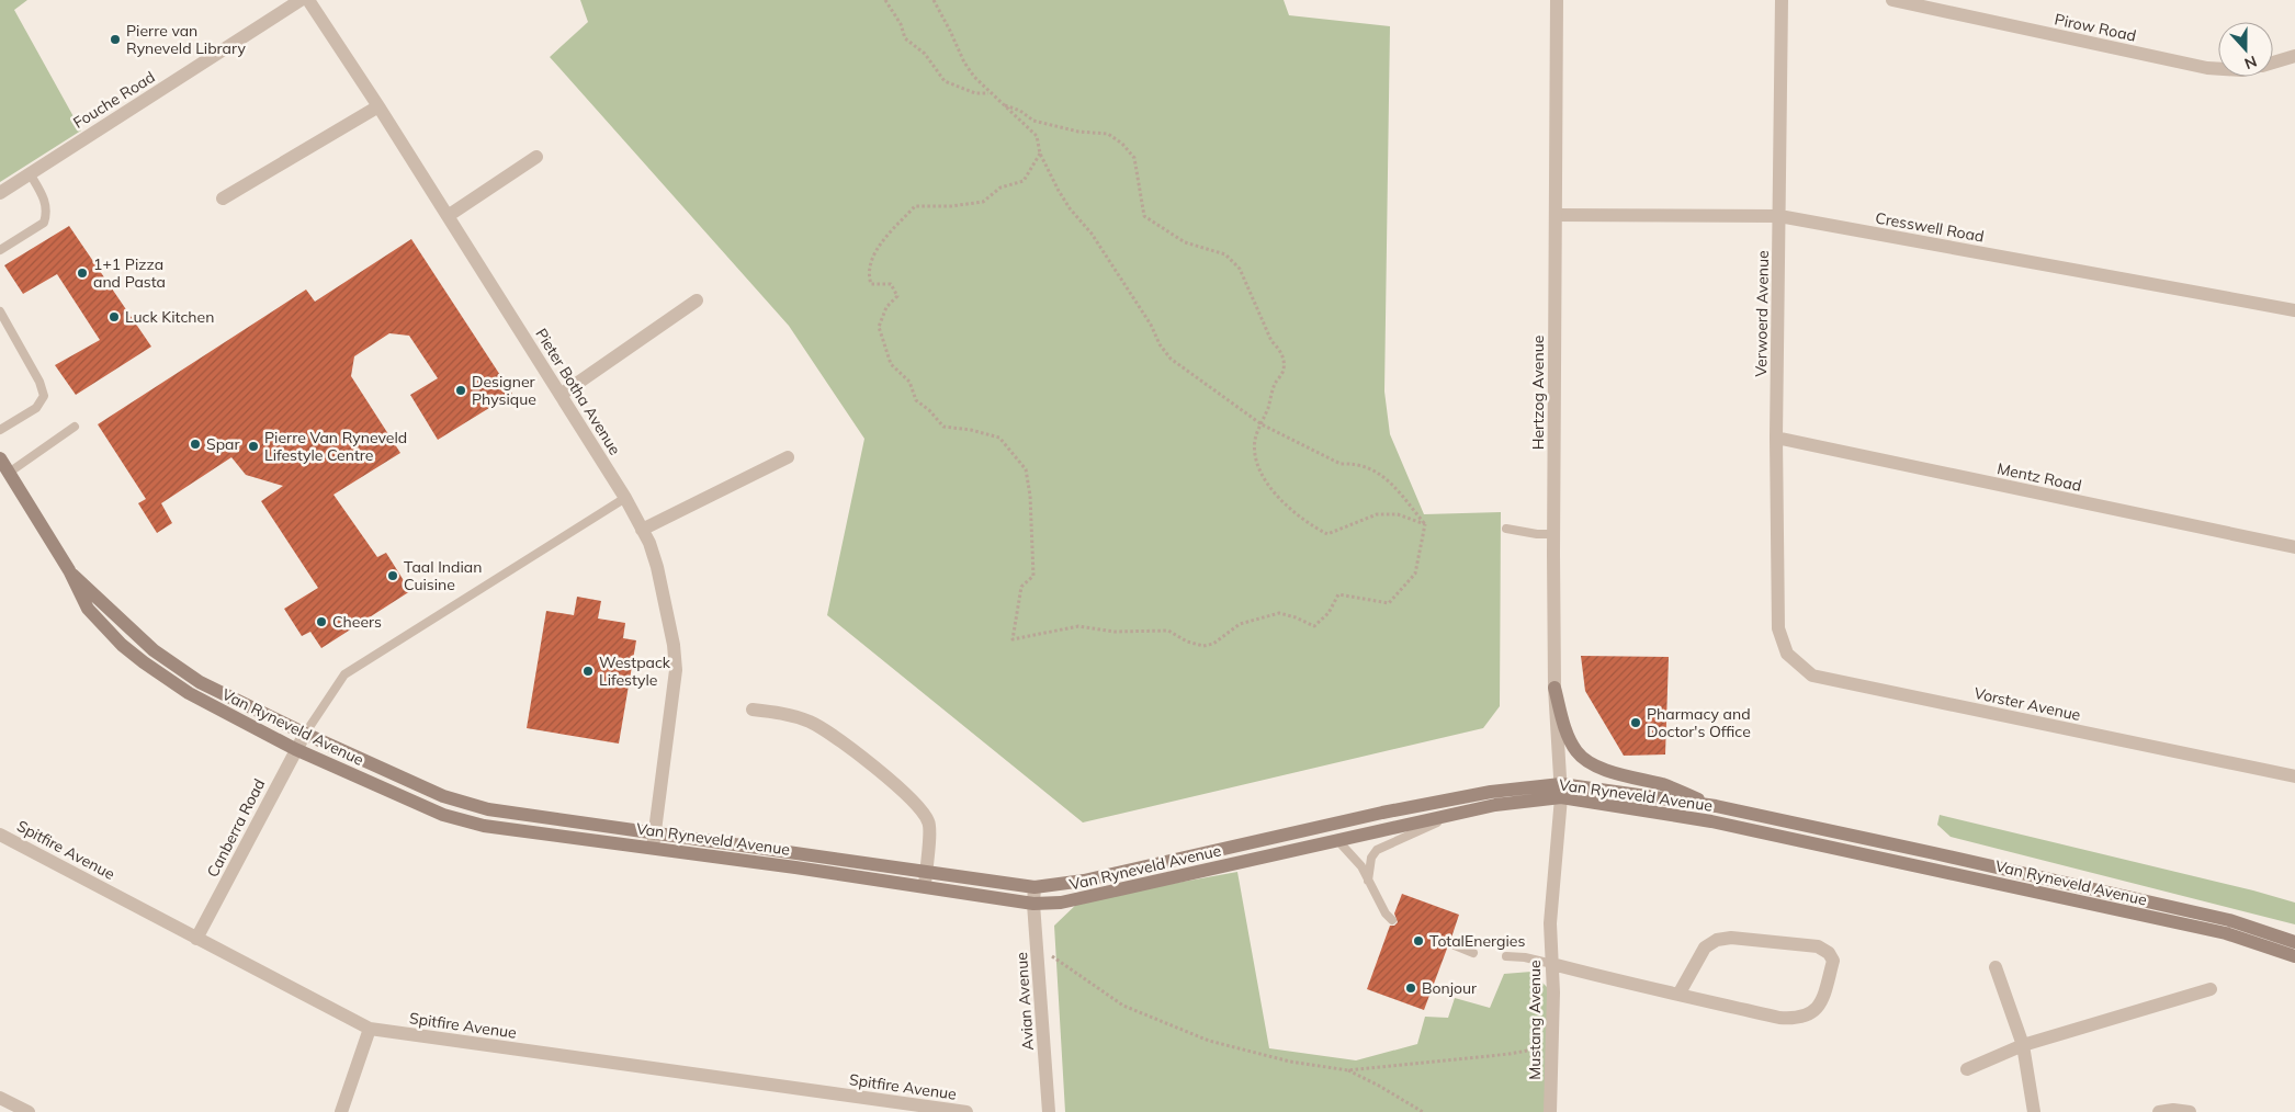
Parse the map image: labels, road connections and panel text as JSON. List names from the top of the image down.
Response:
{
  "streets": {
    "main road": ["Van Ryneveld Avenue"],
    "street": [
      "Pirow Road",
      "Fouche Road",
      "Cresswell Road",
      "Verwoerd Avenue",
      "Pieter Botha Avenue",
      "Hertzog Avenue",
      "Mentz Road",
      "Vorster Avenue",
      "Canberra Road",
      "Spitfire Avenue",
      "Avian Avenue",
      "Mustang Avenue"
    ]
  },
  "crossings": [
    ["Cresswell Road", "Verwoerd Avenue"],
    ["Cresswell Road", "Hertzog Avenue"],
    ["Verwoerd Avenue", "Mentz Road"],
    ["Verwoerd Avenue", "Vorster Avenue"],
    ["Pieter Botha Avenue", "Van Ryneveld Avenue"],
    ["Hertzog Avenue", "Van Ryneveld Avenue"],
    ["Hertzog Avenue", "Mustang Avenue"],
    ["Van Ryneveld Avenue", "Canberra Road"],
    ["Van Ryneveld Avenue", "Avian Avenue"],
    ["Van Ryneveld Avenue", "Mustang Avenue"],
    ["Canberra Road", "Spitfire Avenue"]
  ],
  "places": [
    "Pierre van Ryneveld Library",
    "1+1 Pizza and Pasta",
    "Luck Kitchen",
    "Designer Physique",
    "Spar",
    "Pierre Van Ryneveld Lifestyle Centre",
    "Taal Indian Cuisine",
    "Cheers",
    "Westpack Lifestyle",
    "Pharmacy and Doctor's Office",
    "TotalEnergies",
    "Bonjour"
  ],
  "north": "bottom"
}
